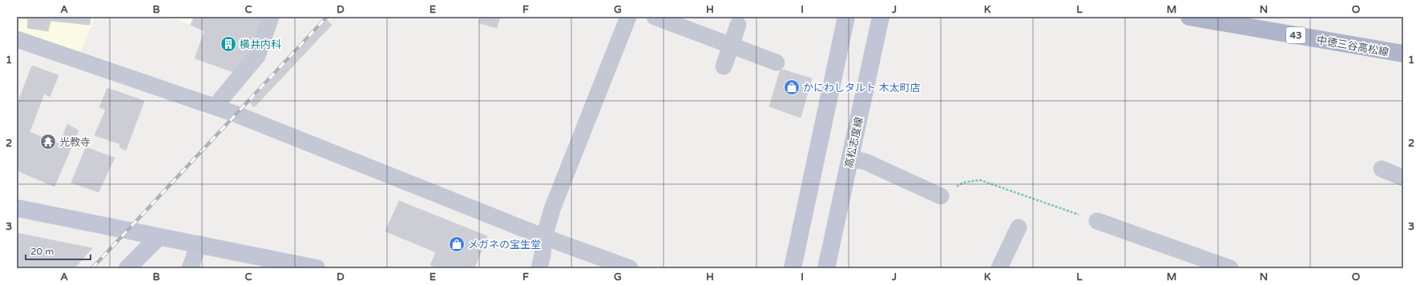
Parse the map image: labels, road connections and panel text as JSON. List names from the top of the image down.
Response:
{
  "streets": {
    "main road": ["43", "中徳三谷高松線", "高松志度線"]
  },
  "places": {
    "building": ["横井内科"],
    "shop": ["かにわしタルト 木太町店", "メガネの宝生堂"],
    "temple": ["光教寺"]
  },
  "scale_bar": "20 m",
  "grid": {
    "columns": [
      "A",
      "B",
      "C",
      "D",
      "E",
      "F",
      "G",
      "H",
      "I",
      "J",
      "K",
      "L",
      "M",
      "N",
      "O"
    ],
    "rows": ["1", "2", "3"]
  }
}
